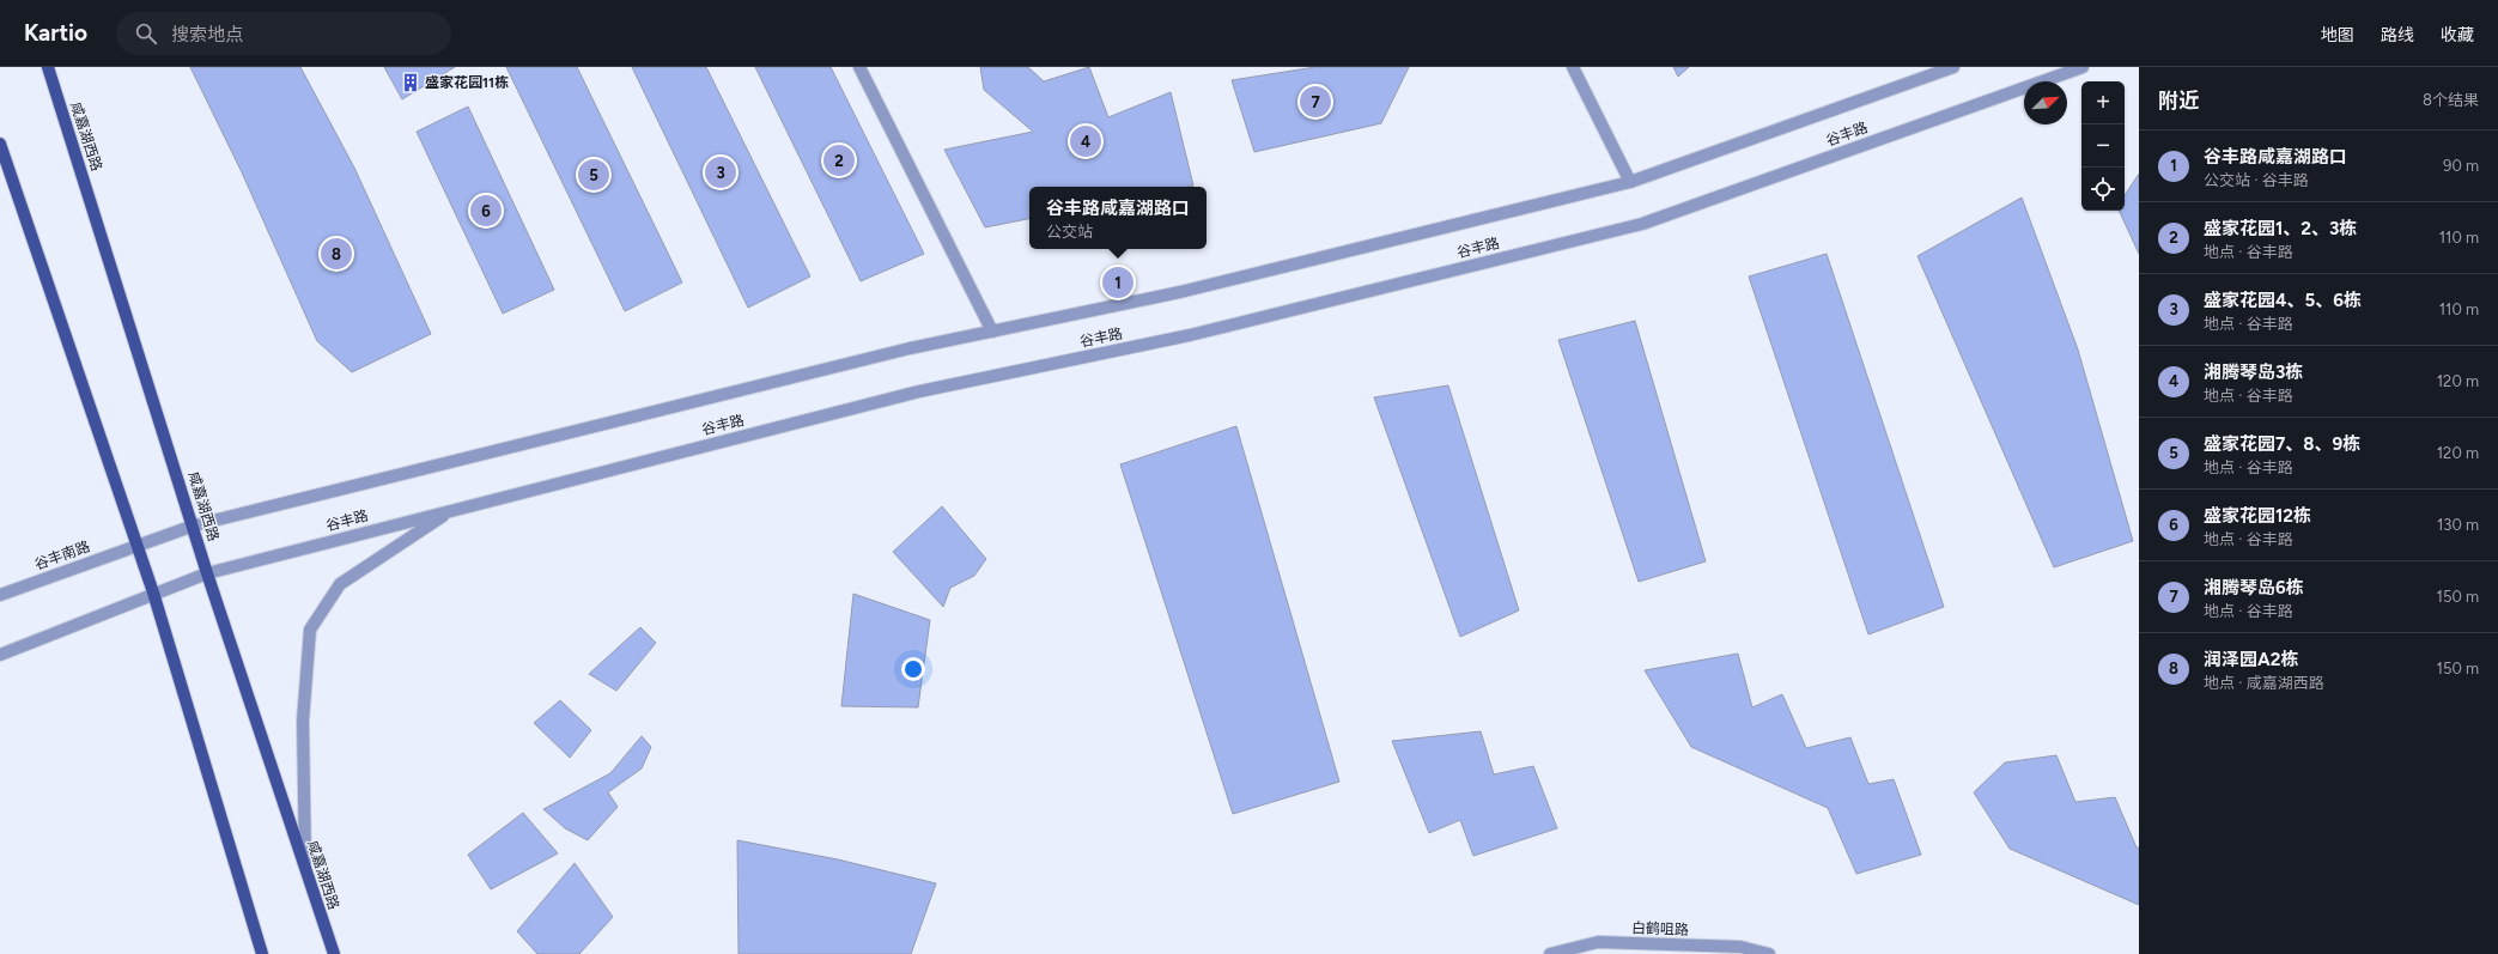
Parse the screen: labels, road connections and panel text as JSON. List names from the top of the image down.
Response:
{
  "streets": {
    "main road": ["咸嘉湖西路"],
    "street": ["谷丰路", "谷丰南路", "白鹤咀路"]
  },
  "crossings": [
    ["谷丰路", "咸嘉湖西路"],
    ["谷丰路", "谷丰南路"]
  ],
  "places": {
    "building": ["盛家花园11栋"]
  },
  "north": "top right",
  "page": {
    "header": "Kartio",
    "search": "搜索地点",
    "nav": ["地图", "路线", "收藏"],
    "heading": ["附近", "8个结果"],
    "map_buttons": ["+", "−"],
    "pins": [
      "7",
      "4",
      "2",
      "3",
      "5",
      "6",
      "8",
      "1"
    ],
    "list": [
      {
        "mark": "1",
        "name": "谷丰路咸嘉湖路口",
        "note": "公交站 · 谷丰路",
        "value": "90 m"
      },
      {
        "mark": "2",
        "name": "盛家花园1、2、3栋",
        "note": "地点 · 谷丰路",
        "value": "110 m"
      },
      {
        "mark": "3",
        "name": "盛家花园4、5、6栋",
        "note": "地点 · 谷丰路",
        "value": "110 m"
      },
      {
        "mark": "4",
        "name": "湘腾琴岛3栋",
        "note": "地点 · 谷丰路",
        "value": "120 m"
      },
      {
        "mark": "5",
        "name": "盛家花园7、8、9栋",
        "note": "地点 · 谷丰路",
        "value": "120 m"
      },
      {
        "mark": "6",
        "name": "盛家花园12栋",
        "note": "地点 · 谷丰路",
        "value": "130 m"
      },
      {
        "mark": "7",
        "name": "湘腾琴岛6栋",
        "note": "地点 · 谷丰路",
        "value": "150 m"
      },
      {
        "mark": "8",
        "name": "润泽园A2栋",
        "note": "地点 · 咸嘉湖西路",
        "value": "150 m"
      }
    ],
    "popup": ["谷丰路咸嘉湖路口", "公交站"]
  }
}
